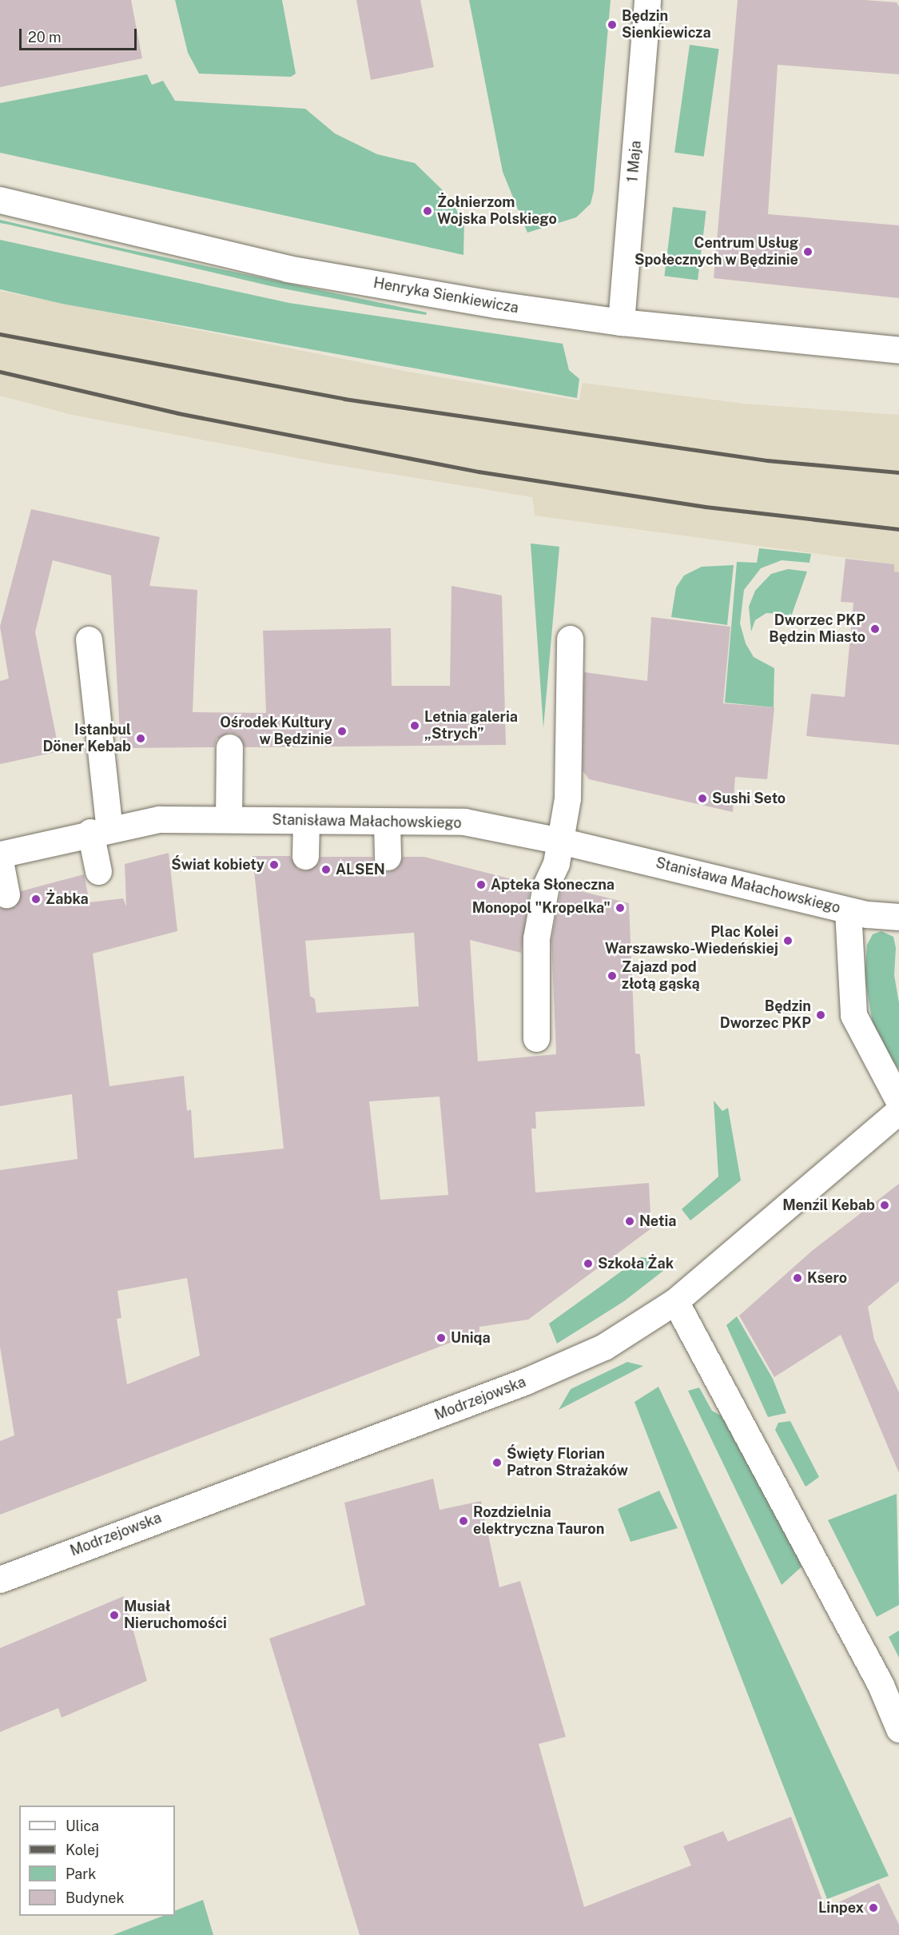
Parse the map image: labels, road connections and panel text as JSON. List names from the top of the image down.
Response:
{
  "streets": {
    "street": [
      "1 Maja",
      "Henryka Sienkiewicza",
      "Stanisława Małachowskiego",
      "Modrzejowska"
    ]
  },
  "crossings": [
    ["1 Maja", "Henryka Sienkiewicza"]
  ],
  "places": [
    "Będzin Sienkiewicza",
    "Żołnierzom Wojska Polskiego",
    "Centrum Usług Społecznych w Będzinie",
    "Dworzec PKP Będzin Miasto",
    "Letnia galeria „Strych”",
    "Ośrodek Kultury w Będzinie",
    "Istanbul Döner Kebab",
    "Sushi Seto",
    "Świat kobiety",
    "ALSEN",
    "Apteka Słoneczna",
    "Żabka",
    "Monopol \"Kropelka\"",
    "Plac Kolei Warszawsko-Wiedeńskiej",
    "Zajazd pod złotą gąską",
    "Będzin Dworzec PKP",
    "Menzil Kebab",
    "Netia",
    "Szkoła Żak",
    "Ksero",
    "Uniqa",
    "Święty Florian Patron Strażaków",
    "Rozdzielnia elektryczna Tauron",
    "Musiał Nieruchomości",
    "Linpex"
  ],
  "legend": [
    "Ulica",
    "Kolej",
    "Park",
    "Budynek"
  ],
  "scale_bar": "20 m"
}
